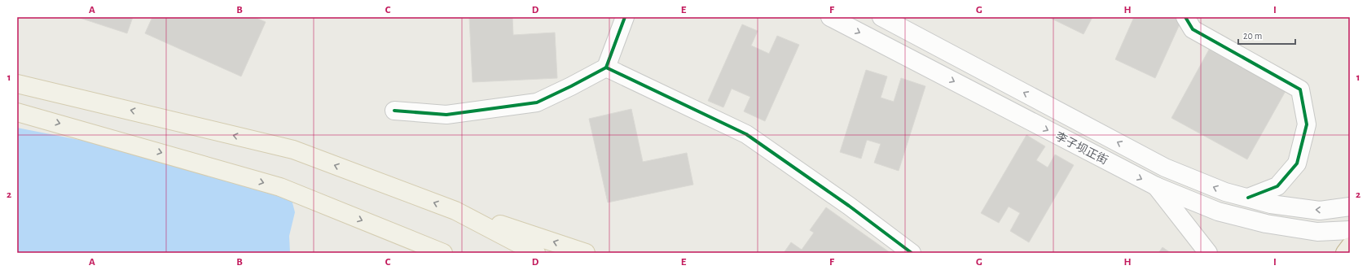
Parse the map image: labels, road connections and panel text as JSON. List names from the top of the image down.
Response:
{
  "streets": {
    "main road": ["李子坝正街"]
  },
  "scale_bar": "20 m",
  "grid": {
    "columns": [
      "A",
      "B",
      "C",
      "D",
      "E",
      "F",
      "G",
      "H",
      "I"
    ],
    "rows": ["1", "2"]
  }
}
